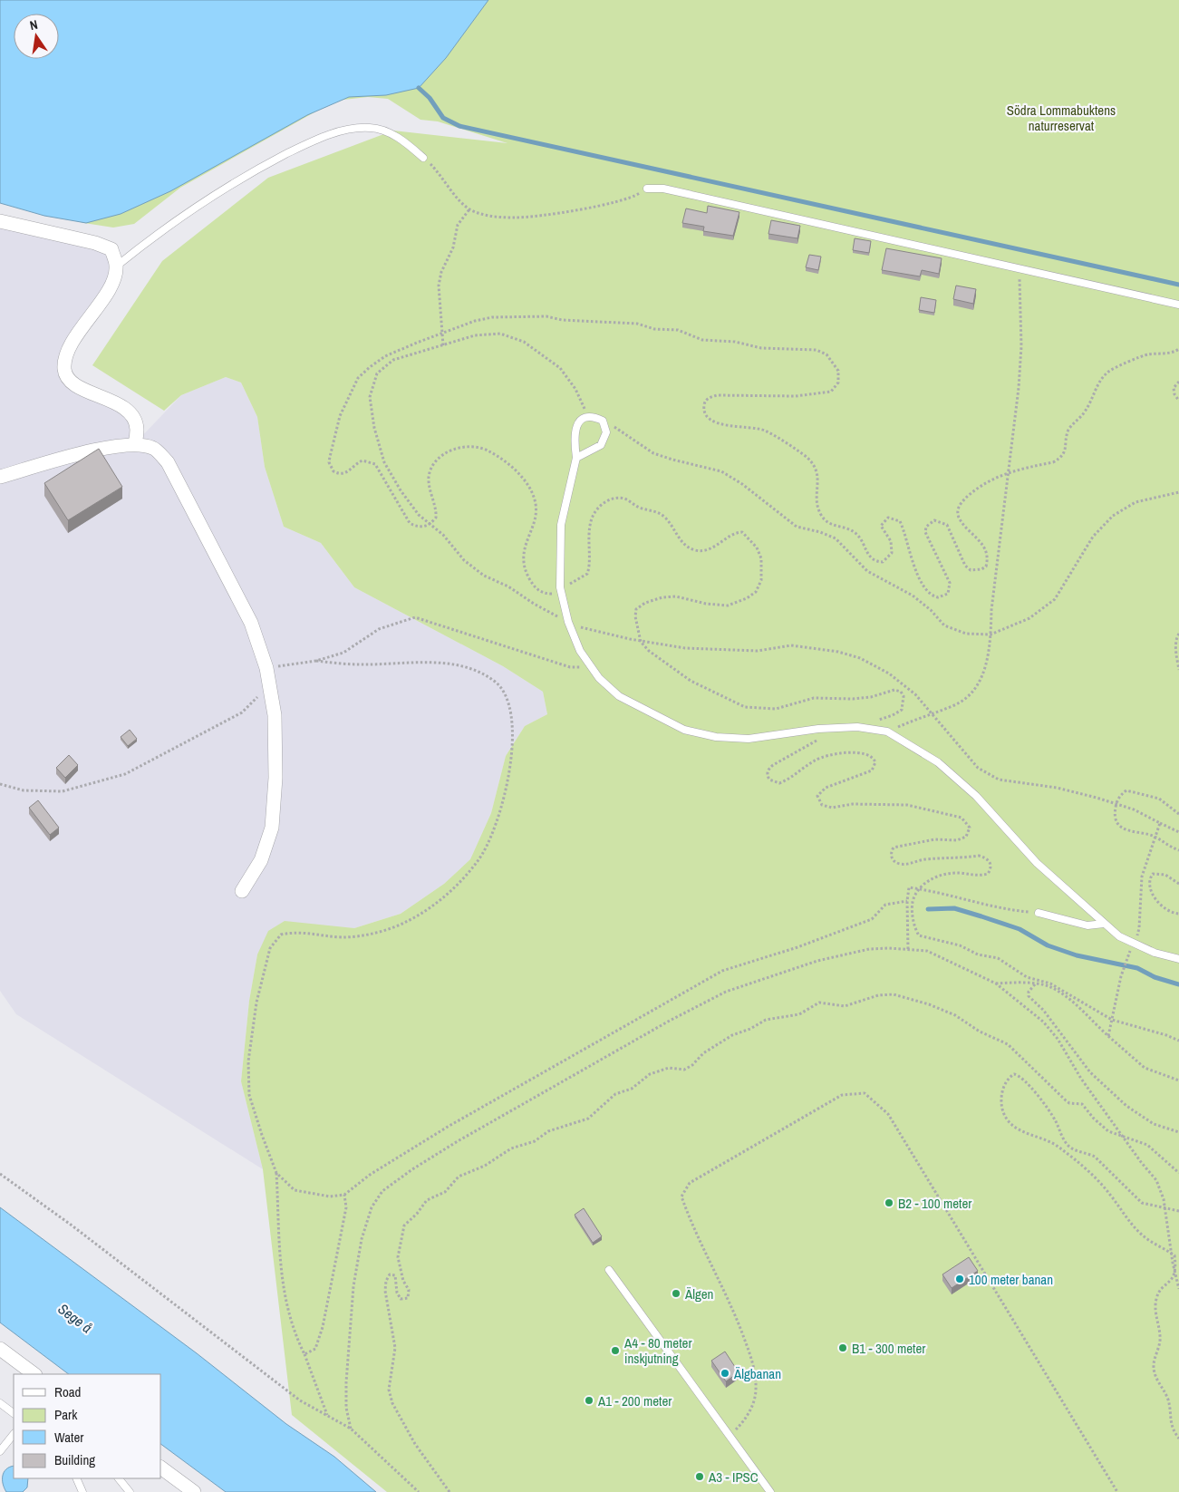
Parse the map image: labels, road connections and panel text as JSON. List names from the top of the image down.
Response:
{
  "water": ["Sege å"],
  "parks": ["Södra Lommabuktens naturreservat"],
  "places": [
    "B2 - 100 meter",
    "100 meter banan",
    "Älgen",
    "B1 - 300 meter",
    "A4 - 80 meter inskjutning",
    "Älgbanan",
    "A1 - 200 meter",
    "A3 - IPSC"
  ],
  "legend": [
    "Road",
    "Park",
    "Water",
    "Building"
  ],
  "north": "top"
}
